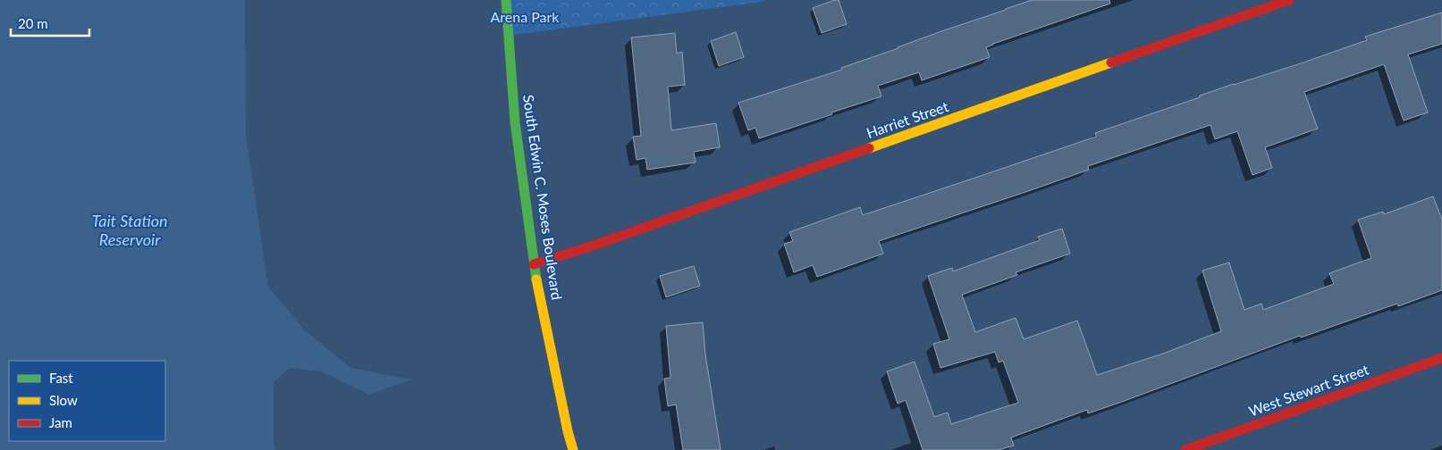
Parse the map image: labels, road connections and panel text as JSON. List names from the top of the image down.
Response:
{
  "streets": {
    "street": ["Harriet Street", "South Edwin C. Moses Boulevard", "West Stewart Street"]
  },
  "crossings": [
    ["Harriet Street", "South Edwin C. Moses Boulevard"]
  ],
  "water": ["Tait Station Reservoir"],
  "parks": ["Arena Park"],
  "legend": ["Fast", "Slow", "Jam"],
  "scale_bar": "20 m"
}
